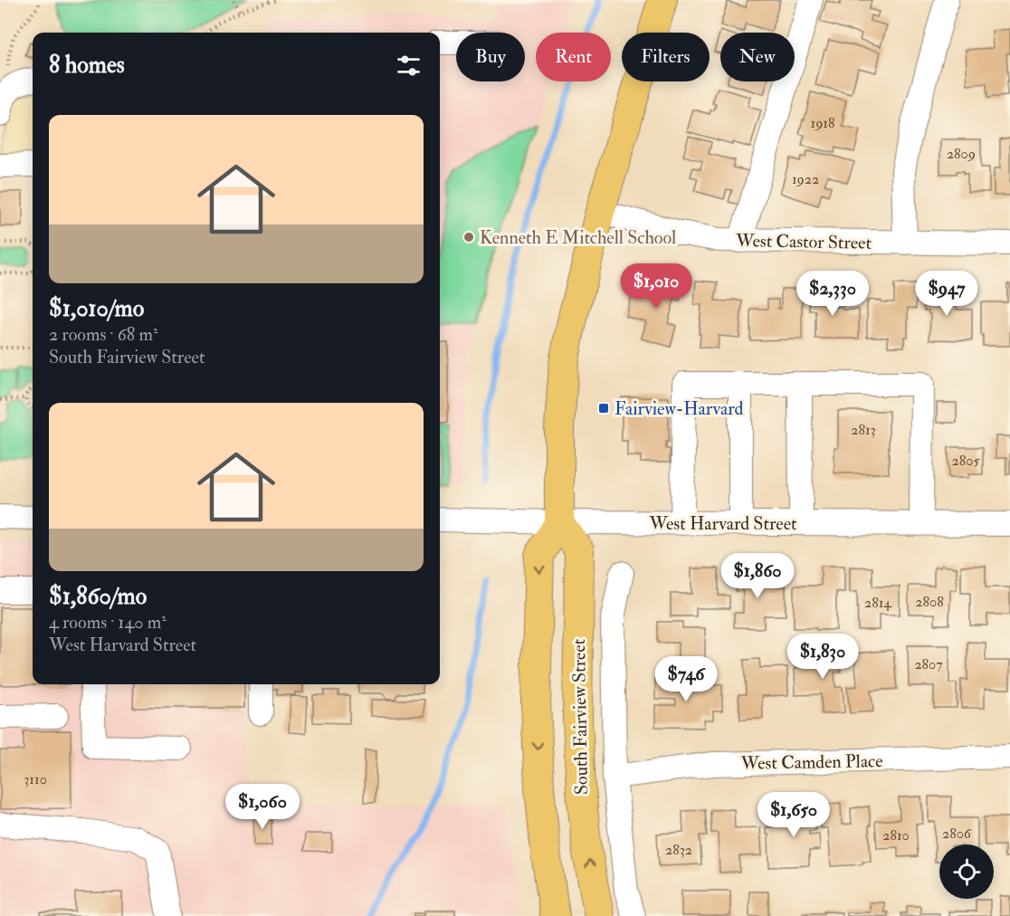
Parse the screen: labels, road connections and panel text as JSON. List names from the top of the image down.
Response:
{
  "streets": {
    "main road": ["South Fairview Street"],
    "street": ["West Castor Street", "West Harvard Street", "West Camden Place"]
  },
  "crossings": [
    ["West Harvard Street", "South Fairview Street"]
  ],
  "places": {
    "other": ["Kenneth E Mitchell School"],
    "transit": ["Fairview-Harvard"]
  },
  "house_numbers": [
    "1918",
    "2809",
    "1922",
    "2813",
    "2805",
    "2808",
    "2814",
    "2807",
    "3110",
    "2806",
    "2810",
    "2832"
  ],
  "page": {
    "chip": [
      "Buy",
      "Rent",
      "Filters",
      "New"
    ],
    "heading": "8 homes",
    "list": [
      {
        "name": "$1,010/mo",
        "note": "2 rooms · 68 m² · South Fairview Street"
      },
      {
        "name": "$1,860/mo",
        "note": "4 rooms · 140 m² · West Harvard Street"
      }
    ],
    "price": [
      "$1,010",
      "$2,330",
      "$947",
      "$1,860",
      "$1,830",
      "$746",
      "$1,060",
      "$1,650"
    ]
  }
}
